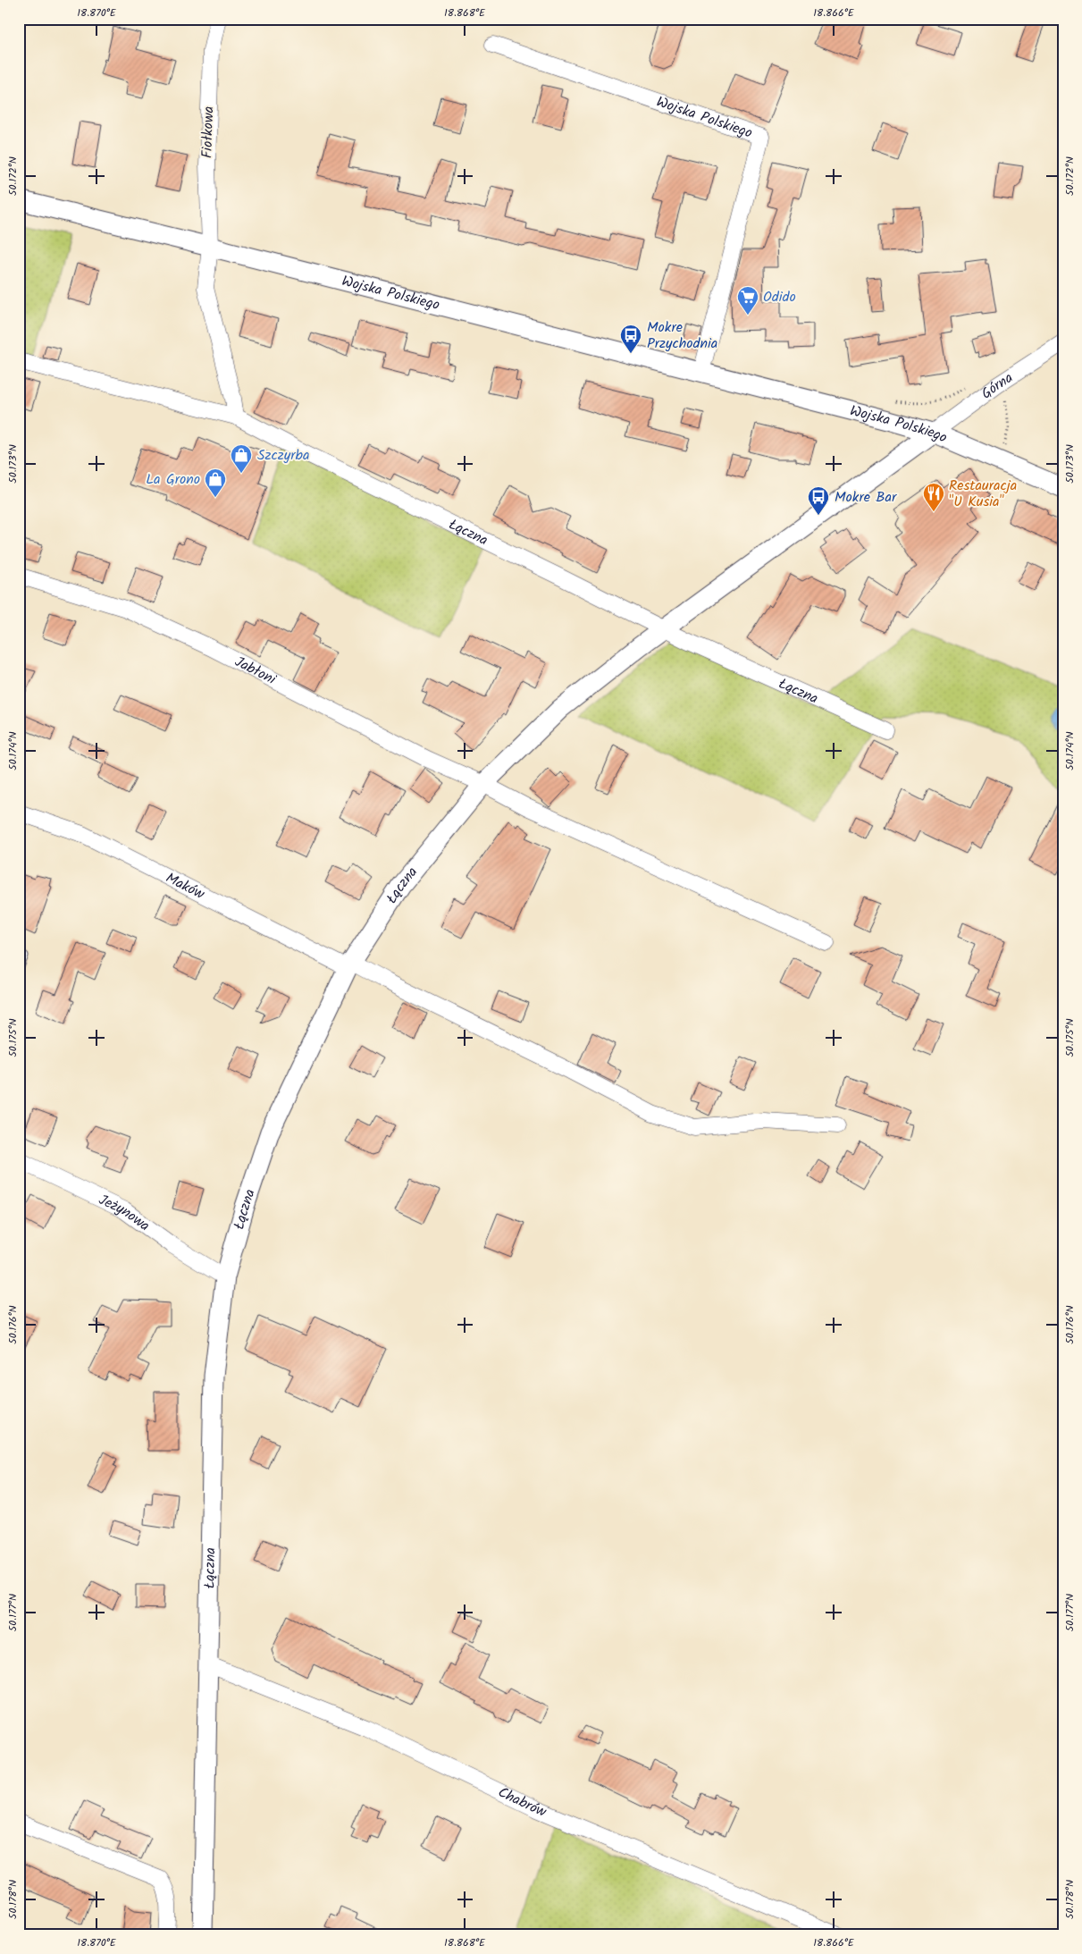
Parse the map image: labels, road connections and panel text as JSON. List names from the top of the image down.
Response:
{
  "streets": {
    "street": [
      "Wojska Polskiego",
      "Fiołkowa",
      "Górna",
      "Łączna",
      "Jabłoni",
      "Maków",
      "Jeżynowa",
      "Chabrów"
    ]
  },
  "crossings": [
    ["Wojska Polskiego", "Fiołkowa"],
    ["Wojska Polskiego", "Górna"],
    ["Wojska Polskiego", "Łączna"],
    ["Górna", "Łączna"],
    ["Łączna", "Jabłoni"],
    ["Łączna", "Maków"],
    ["Łączna", "Jeżynowa"],
    ["Łączna", "Chabrów"]
  ],
  "places": {
    "supermarket": ["Odido"],
    "bus stop": ["Mokre Przychodnia", "Mokre Bar"],
    "shop": ["Szczyrba", "La Grono"],
    "restaurant": ["Restauracja \"U Kusia\""]
  },
  "coordinates": [
    "18.870°E",
    "18.868°E",
    "18.866°E",
    "50.172°N",
    "50.173°N",
    "50.174°N",
    "50.175°N",
    "50.176°N",
    "50.177°N",
    "50.178°N"
  ]
}
